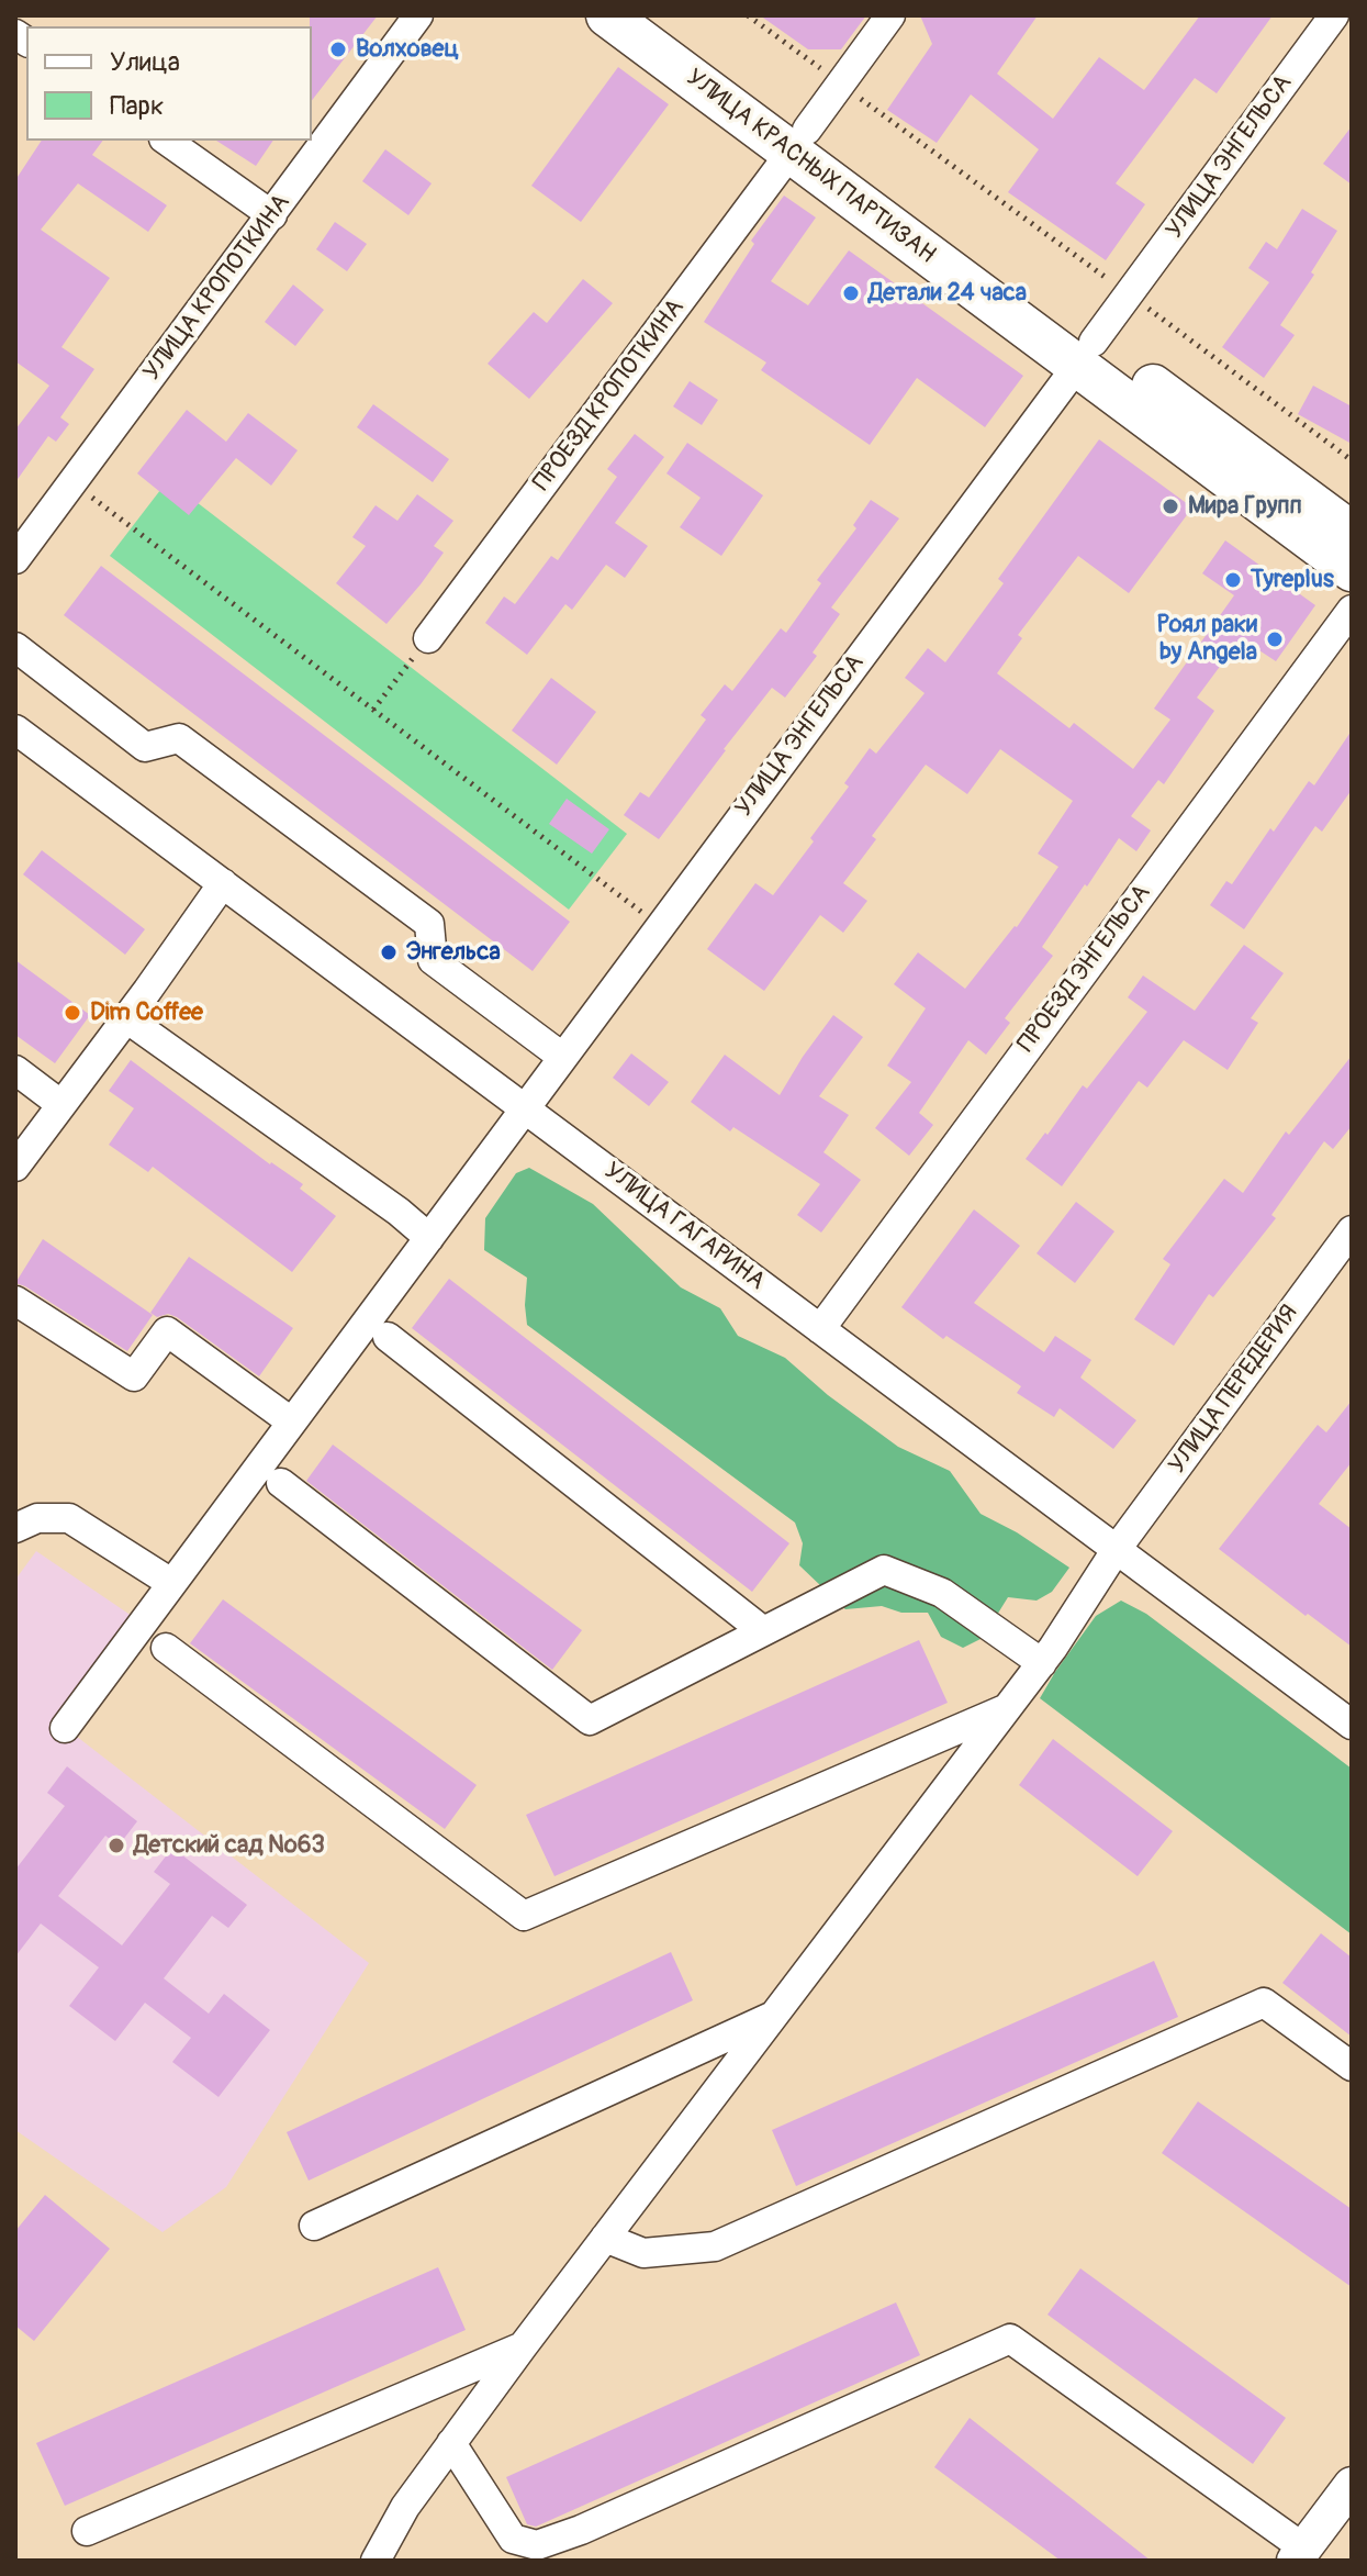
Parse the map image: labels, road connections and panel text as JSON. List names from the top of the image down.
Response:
{
  "streets": {
    "highway": ["УЛИЦА КРАСНЫХ ПАРТИЗАН"],
    "street": [
      "УЛИЦА ЭНГЕЛЬСА",
      "УЛИЦА КРОПОТКИНА",
      "ПРОЕЗД КРОПОТКИНА",
      "ПРОЕЗД ЭНГЕЛЬСА",
      "УЛИЦА ГАГАРИНА",
      "УЛИЦА ПЕРЕДЕРИЯ"
    ]
  },
  "crossings": [
    ["УЛИЦА ЭНГЕЛЬСА", "УЛИЦА КРАСНЫХ ПАРТИЗАН"],
    ["УЛИЦА ЭНГЕЛЬСА", "УЛИЦА ГАГАРИНА"],
    ["УЛИЦА КРАСНЫХ ПАРТИЗАН", "ПРОЕЗД КРОПОТКИНА"],
    ["ПРОЕЗД ЭНГЕЛЬСА", "УЛИЦА ГАГАРИНА"],
    ["УЛИЦА ГАГАРИНА", "УЛИЦА ПЕРЕДЕРИЯ"]
  ],
  "places": [
    "Волховец",
    "Детали 24 часа",
    "Мира Групп",
    "Tyreplus",
    "Роял раки by Angela",
    "Энгельса",
    "Dim Coffee",
    "Детский сад №63"
  ],
  "legend": ["Улица", "Парк"]
}
